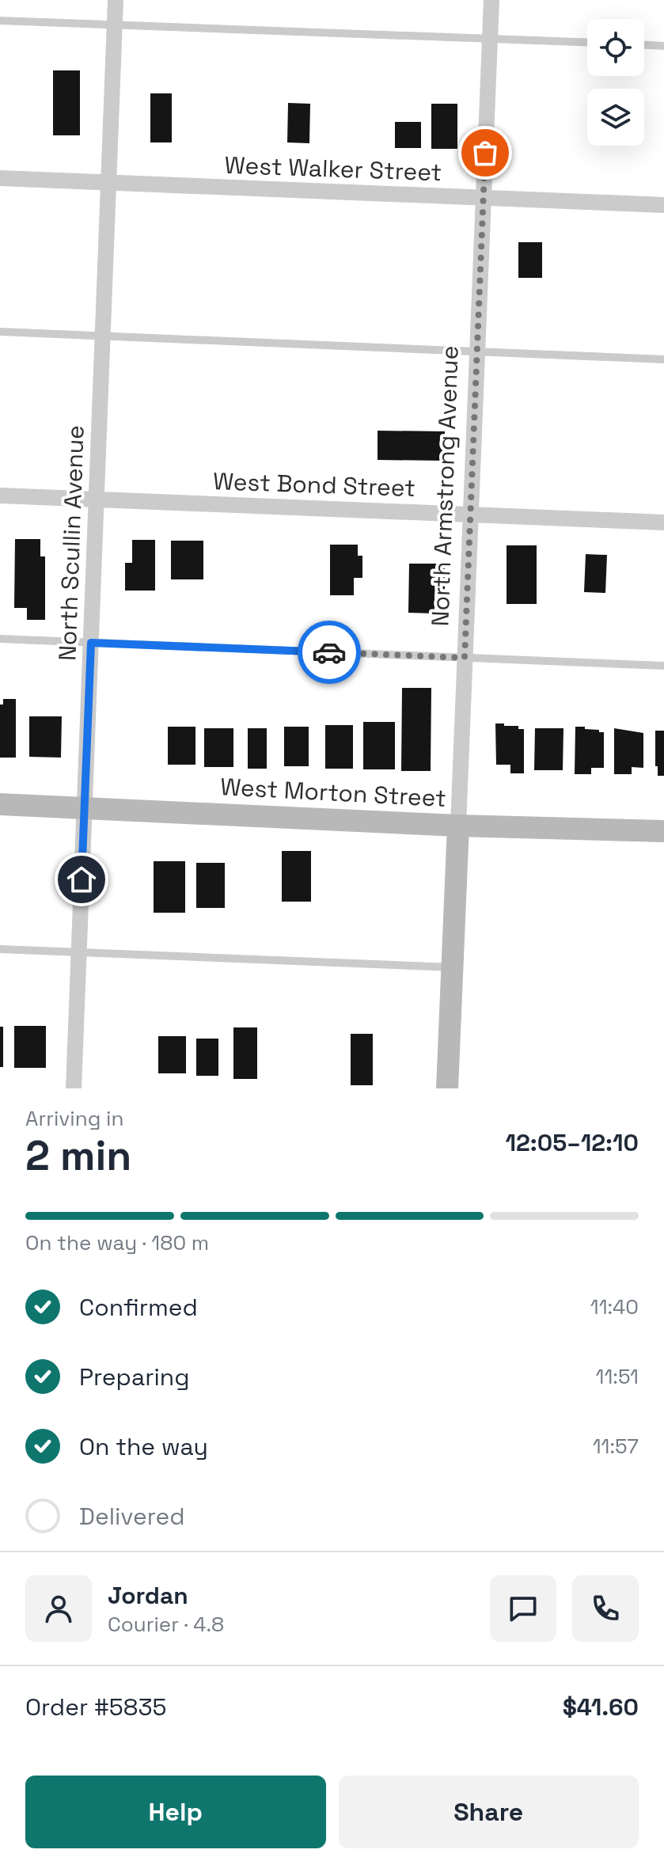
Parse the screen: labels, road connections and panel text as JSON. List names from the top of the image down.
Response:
{
  "streets": {
    "main road": ["North Armstrong Avenue", "West Morton Street"],
    "street": ["West Walker Street", "West Bond Street", "North Scullin Avenue"]
  },
  "crossings": [
    ["West Walker Street", "North Armstrong Avenue"],
    ["West Walker Street", "North Scullin Avenue"],
    ["West Bond Street", "North Armstrong Avenue"],
    ["West Bond Street", "North Scullin Avenue"],
    ["North Armstrong Avenue", "West Morton Street"],
    ["North Scullin Avenue", "West Morton Street"]
  ],
  "page": {
    "heading": ["2 min", "Arriving in", "12:05–12:10"],
    "panel": [
      "Jordan",
      "Courier · 4.8",
      "Order #5835",
      "$41.60"
    ],
    "bar": "On the way · 180 m",
    "list": [
      ["Confirmed", "11:40"],
      ["Preparing", "11:51"],
      ["On the way", "11:57"],
      "Delivered"
    ],
    "buttons": ["Help", "Share"]
  }
}
